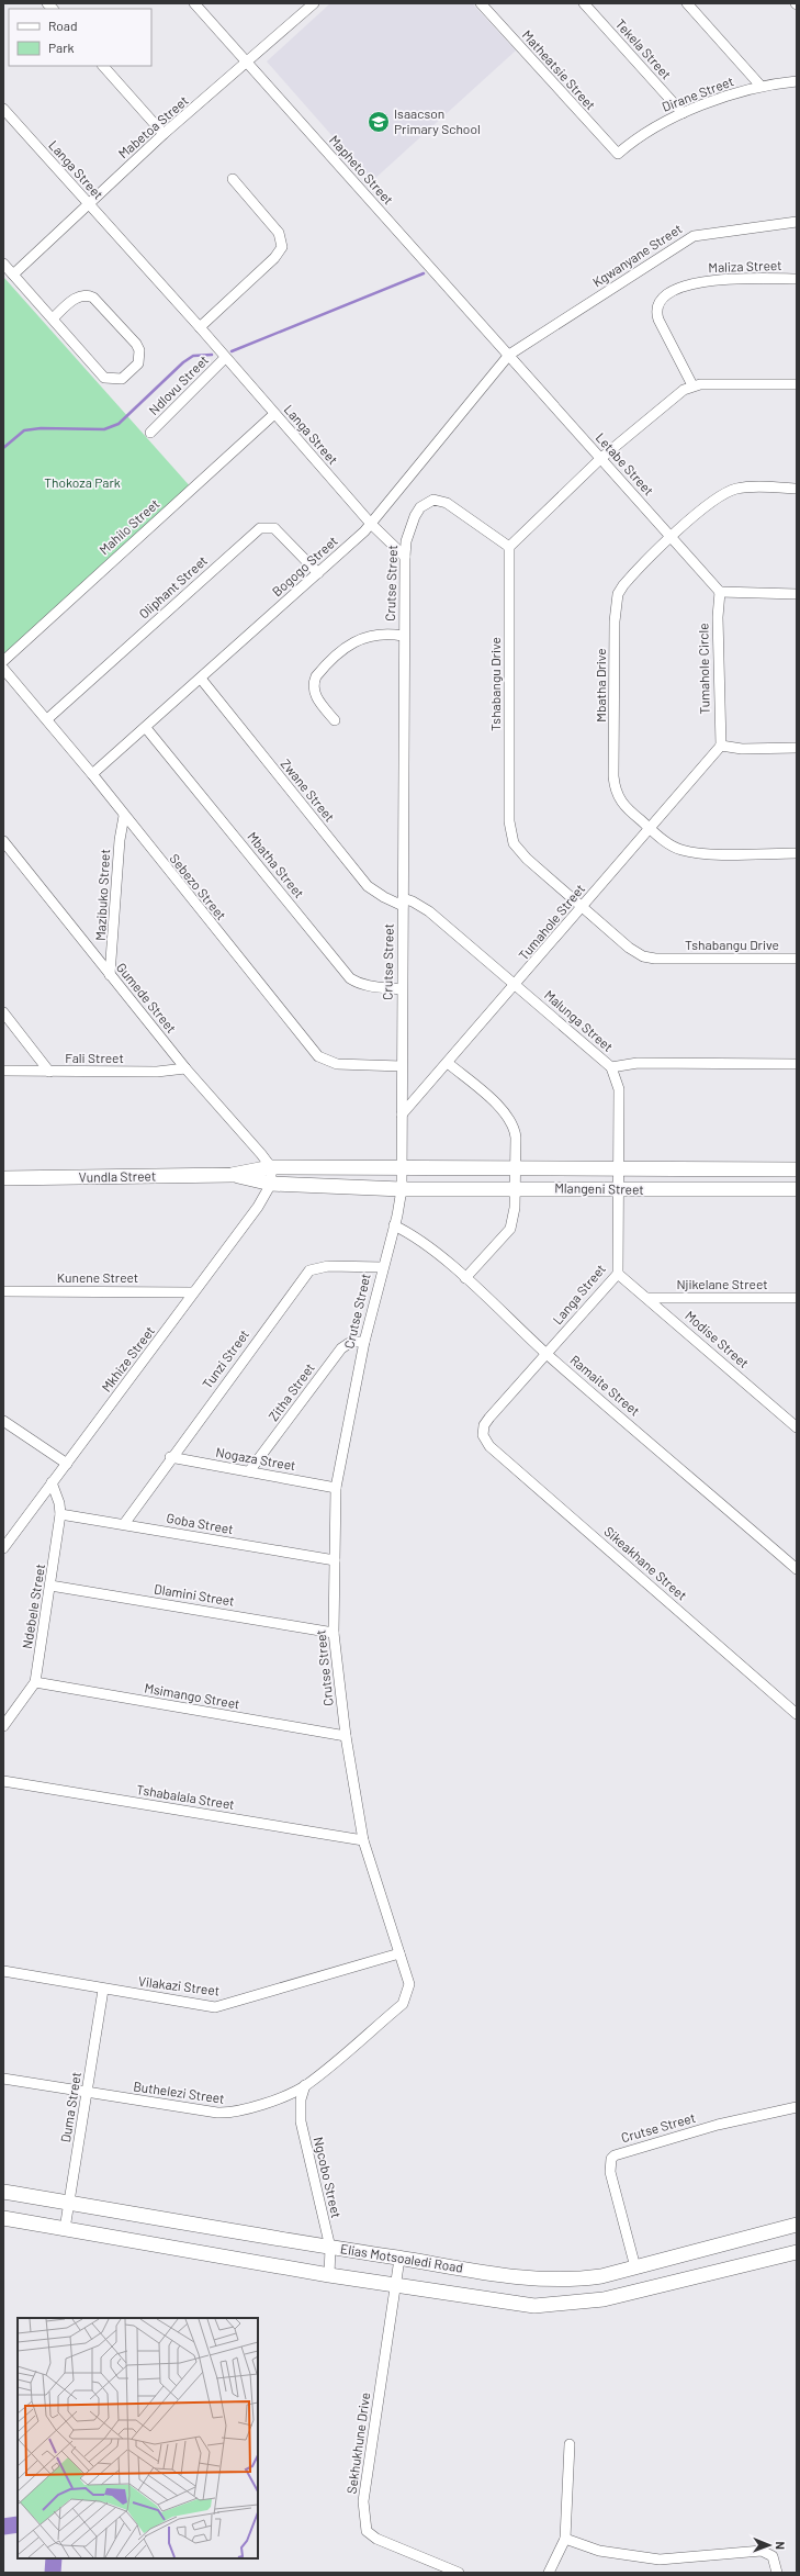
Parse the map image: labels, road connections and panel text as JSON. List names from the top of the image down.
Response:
{
  "streets": {
    "main road": ["Vundla Street", "Mlangeni Street", "Elias Motsoaledi Road"],
    "street": [
      "Tekela Street",
      "Matheatsie Street",
      "Dirane Street",
      "Mabetoa Street",
      "Langa Street",
      "Mapheto Street",
      "Kgwanyane Street",
      "Maliza Street",
      "Ndlovu Street",
      "Letabe Street",
      "Mahilo Street",
      "Bogogo Street",
      "Crutse Street",
      "Oliphant Street",
      "Tumahole Circle",
      "Tshabangu Drive",
      "Mbatha Drive",
      "Zwane Street",
      "Mbatha Street",
      "Sebezo Street",
      "Mazibuko Street",
      "Tumahole Street",
      "Gumede Street",
      "Malunga Street",
      "Fali Street",
      "Kunene Street",
      "Njikelane Street",
      "Modise Street",
      "Mkhize Street",
      "Tunzi Street",
      "Ramaite Street",
      "Zitha Street",
      "Nogaza Street",
      "Goba Street",
      "Sikeakhane Street",
      "Dlamini Street",
      "Ndebele Street",
      "Msimango Street",
      "Tshabalala Street",
      "Vilakazi Street",
      "Buthelezi Street",
      "Duma Street",
      "Ngcobo Street",
      "Sekhukhune Drive"
    ]
  },
  "crossings": [
    ["Tekela Street", "Dirane Street"],
    ["Matheatsie Street", "Dirane Street"],
    ["Mabetoa Street", "Langa Street"],
    ["Mabetoa Street", "Mapheto Street"],
    ["Langa Street", "Ndlovu Street"],
    ["Langa Street", "Mahilo Street"],
    ["Langa Street", "Bogogo Street"],
    ["Langa Street", "Crutse Street"],
    ["Langa Street", "Malunga Street"],
    ["Langa Street", "Mlangeni Street"],
    ["Langa Street", "Modise Street"],
    ["Langa Street", "Ramaite Street"],
    ["Langa Street", "Sikeakhane Street"],
    ["Mapheto Street", "Kgwanyane Street"],
    ["Mapheto Street", "Letabe Street"],
    ["Mapheto Street", "Bogogo Street"],
    ["Kgwanyane Street", "Letabe Street"],
    ["Kgwanyane Street", "Bogogo Street"],
    ["Letabe Street", "Bogogo Street"],
    ["Letabe Street", "Tumahole Circle"],
    ["Letabe Street", "Mbatha Drive"],
    ["Bogogo Street", "Oliphant Street"],
    ["Bogogo Street", "Zwane Street"],
    ["Bogogo Street", "Mbatha Street"],
    ["Bogogo Street", "Sebezo Street"],
    ["Crutse Street", "Tshabangu Drive"],
    ["Crutse Street", "Zwane Street"],
    ["Crutse Street", "Mbatha Street"],
    ["Crutse Street", "Sebezo Street"],
    ["Crutse Street", "Tumahole Street"],
    ["Crutse Street", "Malunga Street"],
    ["Crutse Street", "Vundla Street"],
    ["Crutse Street", "Mlangeni Street"],
    ["Crutse Street", "Tunzi Street"],
    ["Crutse Street", "Ramaite Street"],
    ["Crutse Street", "Zitha Street"],
    ["Crutse Street", "Nogaza Street"],
    ["Crutse Street", "Goba Street"],
    ["Crutse Street", "Dlamini Street"],
    ["Crutse Street", "Msimango Street"],
    ["Crutse Street", "Tshabalala Street"],
    ["Crutse Street", "Vilakazi Street"],
    ["Crutse Street", "Buthelezi Street"],
    ["Crutse Street", "Elias Motsoaledi Road"],
    ["Oliphant Street", "Sebezo Street"],
    ["Tumahole Circle", "Tumahole Street"],
    ["Tshabangu Drive", "Tumahole Street"],
    ["Mbatha Drive", "Tumahole Street"],
    ["Zwane Street", "Malunga Street"],
    ["Sebezo Street", "Mazibuko Street"],
    ["Mazibuko Street", "Gumede Street"],
    ["Tumahole Street", "Malunga Street"],
    ["Gumede Street", "Fali Street"],
    ["Gumede Street", "Vundla Street"],
    ["Vundla Street", "Mlangeni Street"],
    ["Vundla Street", "Mkhize Street"],
    ["Kunene Street", "Mkhize Street"],
    ["Njikelane Street", "Modise Street"],
    ["Mkhize Street", "Ndebele Street"],
    ["Tunzi Street", "Nogaza Street"],
    ["Tunzi Street", "Goba Street"],
    ["Zitha Street", "Nogaza Street"],
    ["Goba Street", "Ndebele Street"],
    ["Dlamini Street", "Ndebele Street"],
    ["Ndebele Street", "Msimango Street"],
    ["Vilakazi Street", "Duma Street"],
    ["Buthelezi Street", "Duma Street"],
    ["Buthelezi Street", "Ngcobo Street"],
    ["Duma Street", "Elias Motsoaledi Road"],
    ["Ngcobo Street", "Elias Motsoaledi Road"],
    ["Elias Motsoaledi Road", "Sekhukhune Drive"]
  ],
  "parks": ["Thokoza Park"],
  "places": {
    "school or university": ["Isaacson Primary School"]
  },
  "legend": ["Road", "Park"],
  "north": "right"
}
